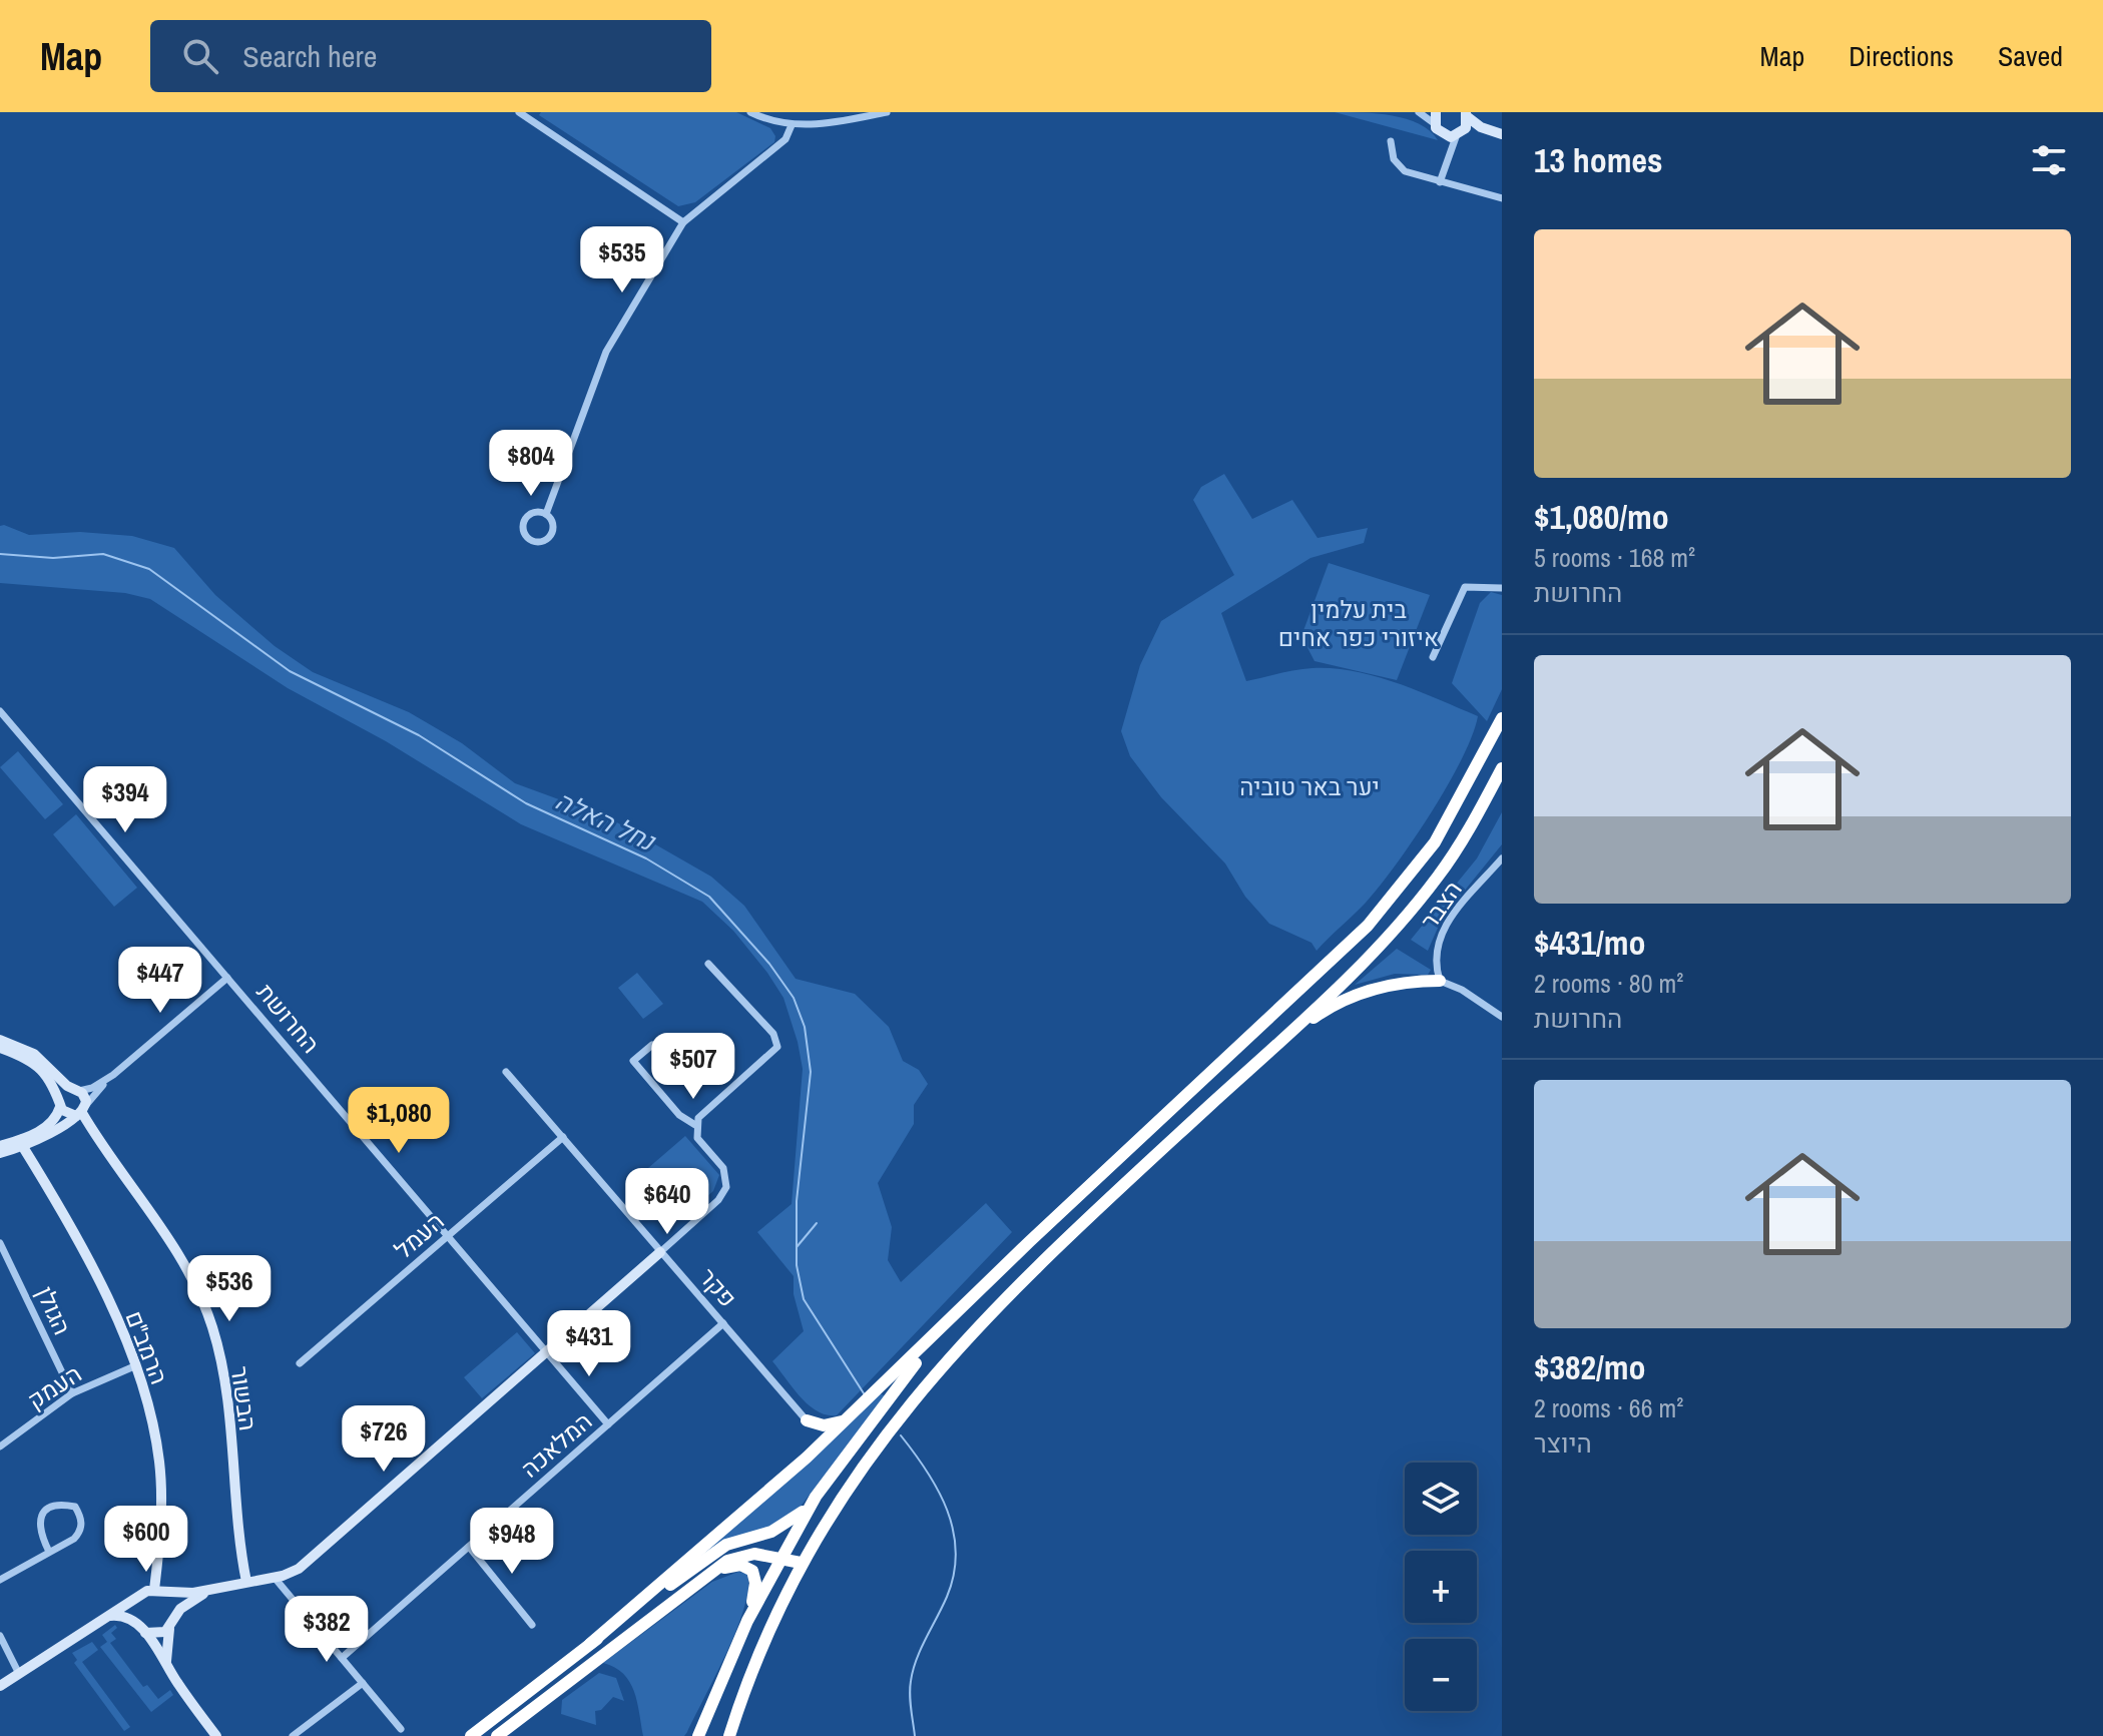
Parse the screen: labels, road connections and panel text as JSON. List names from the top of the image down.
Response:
{
  "streets": {
    "street": [
      "הצבר",
      "החרושת",
      "העמל",
      "פקר",
      "הגולן",
      "הרמב\"ם",
      "העמק",
      "הבשור",
      "המלאכה"
    ]
  },
  "crossings": [
    ["החרושת", "העמל"],
    ["החרושת", "המלאכה"],
    ["העמל", "פקר"],
    ["פקר", "המלאכה"],
    ["הגולן", "העמק"],
    ["הרמב\"ם", "העמק"]
  ],
  "water": ["נחל האלה"],
  "parks": ["בית עלמין איזורי כפר אחים", "יער באר טוביה"],
  "page": {
    "header": "Map",
    "search": "Search here",
    "nav": ["Map", "Directions", "Saved"],
    "heading": "13 homes",
    "list": [
      {
        "name": "$1,080/mo",
        "note": "5 rooms · 168 m² · החרושת"
      },
      {
        "name": "$431/mo",
        "note": "2 rooms · 80 m² · החרושת"
      },
      {
        "name": "$382/mo",
        "note": "2 rooms · 66 m² · היוצר"
      }
    ],
    "price": [
      "$535",
      "$804",
      "$394",
      "$447",
      "$507",
      "$1,080",
      "$640",
      "$536",
      "$431",
      "$726",
      "$600",
      "$948",
      "$382"
    ],
    "map_buttons": ["+", "−"]
  }
}
